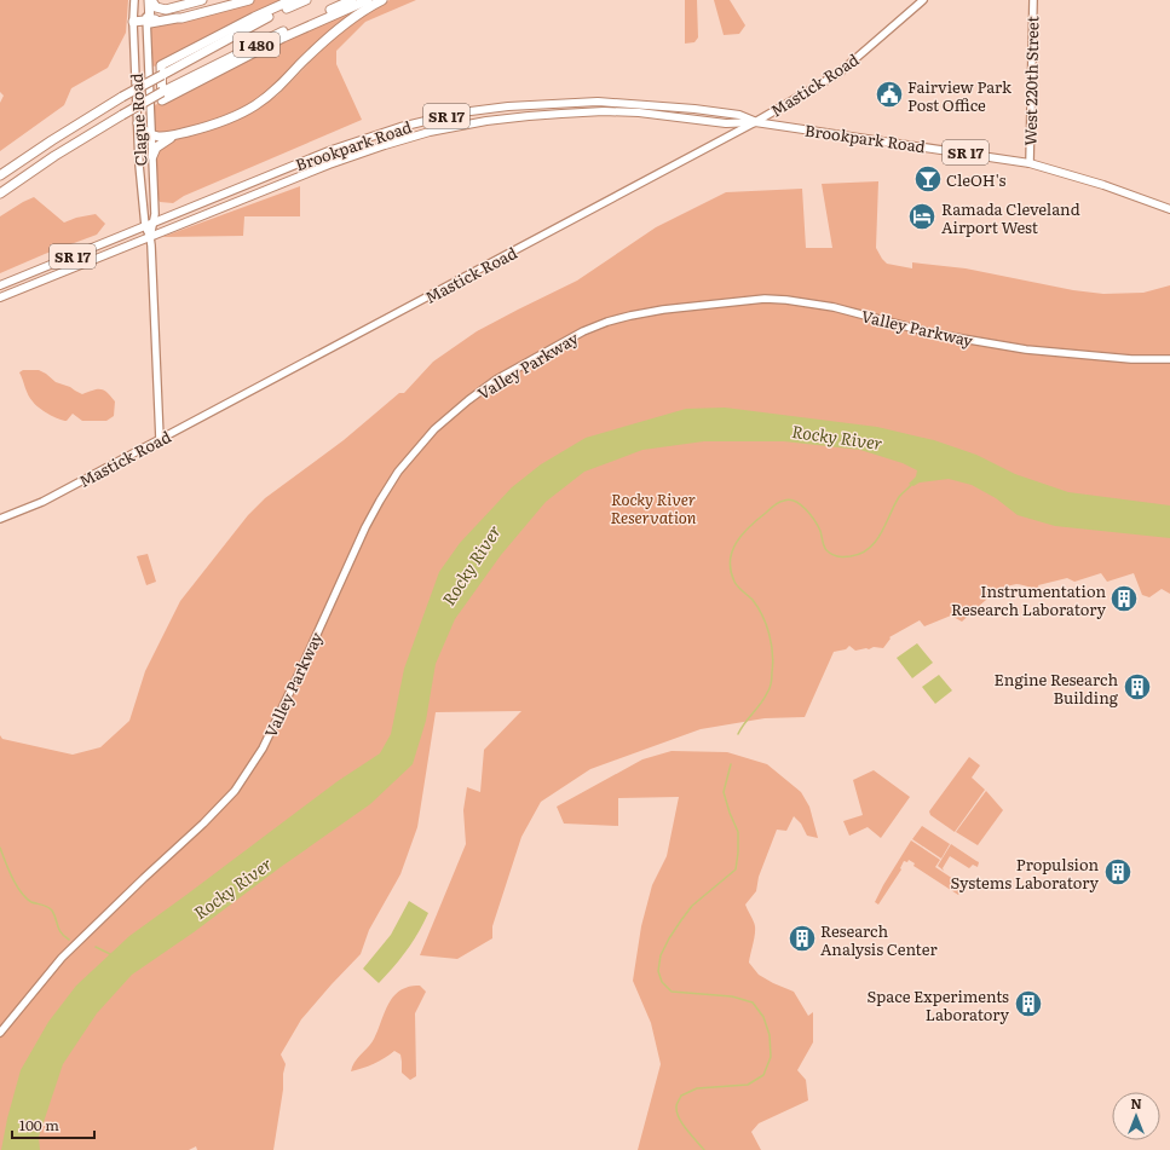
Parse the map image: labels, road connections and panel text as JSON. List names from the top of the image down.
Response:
{
  "streets": {
    "highway": ["I 480"],
    "main road": ["SR 17", "Brookpark Road"],
    "street": [
      "West 220th Street",
      "Mastick Road",
      "Clague Road",
      "Valley Parkway"
    ]
  },
  "crossings": [
    ["West 220th Street", "Brookpark Road"],
    ["Mastick Road", "Clague Road"],
    ["Mastick Road", "Brookpark Road"],
    ["Clague Road", "Brookpark Road"]
  ],
  "water": ["Rocky River"],
  "parks": ["Rocky River Reservation"],
  "places": {
    "public building": ["Fairview Park Post Office"],
    "bar": ["CleOH's"],
    "hotel": ["Ramada Cleveland Airport West"],
    "building": [
      "Instrumentation Research Laboratory",
      "Engine Research Building",
      "Propulsion Systems Laboratory",
      "Research Analysis Center",
      "Space Experiments Laboratory"
    ]
  },
  "scale_bar": "100 m",
  "north": "top"
}
